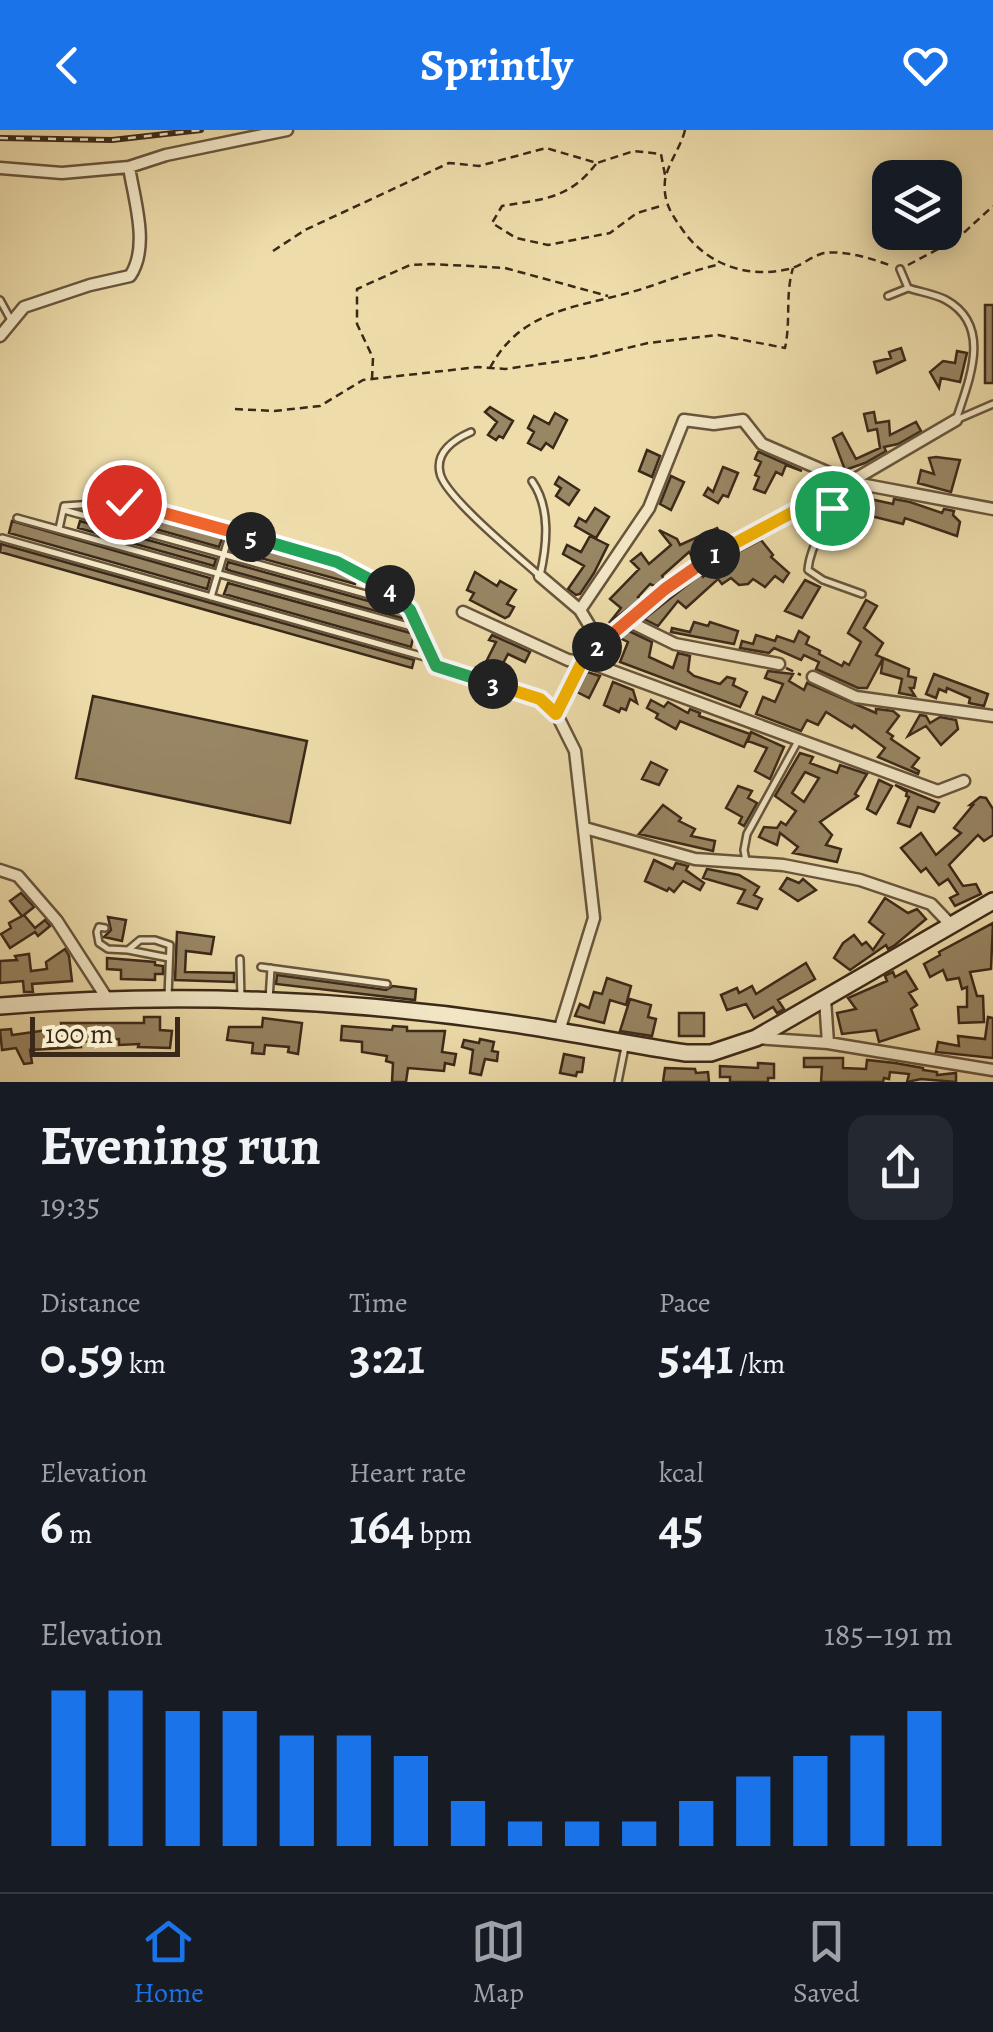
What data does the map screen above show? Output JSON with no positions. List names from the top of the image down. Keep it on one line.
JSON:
{"scale_bar":"100 m","page":{"header":"Sprintly","pins":["5","1","4","2","3"],"scale":"100 m","heading":["Evening run","19:35"],"stats":[["Distance","0.59 km"],["Time","3:21"],["Pace","5:41 /km"],["Elevation","6 m"],["Heart rate","164 bpm"],["kcal","45"]],"chart":["Elevation","185–191 m"],"tabs":["Home","Map","Saved"]}}
